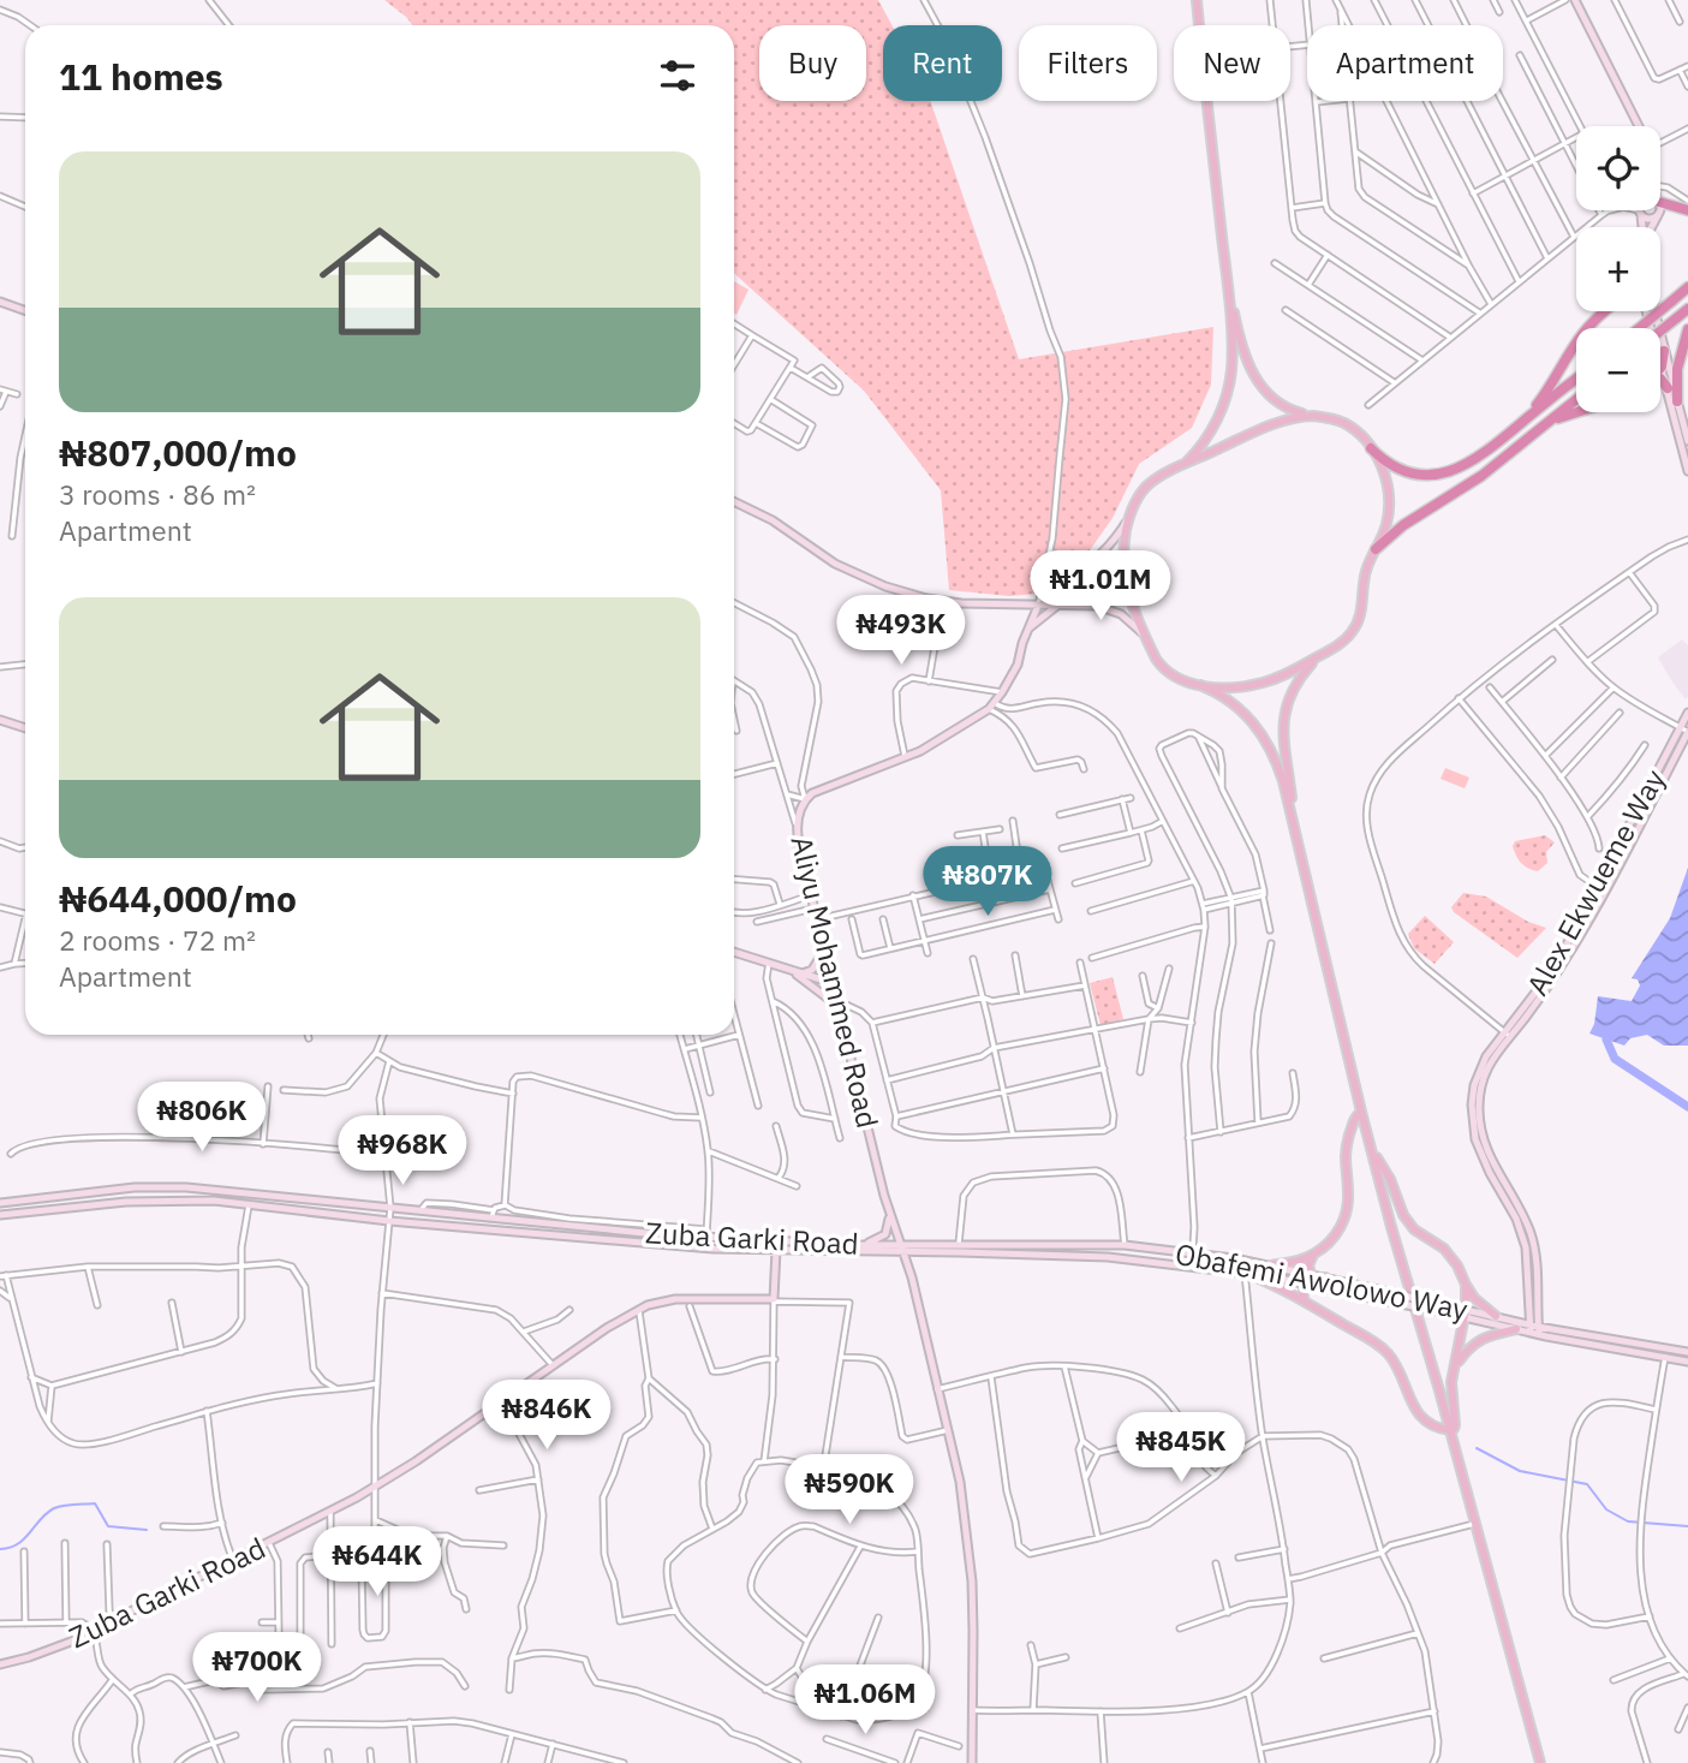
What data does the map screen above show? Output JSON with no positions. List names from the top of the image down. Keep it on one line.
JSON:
{"streets":{"main road":["Alex Ekwueme Way","Aliyu Mohammed Road","Zuba Garki Road","Obafemi Awolowo Way"]},"crossings":[["Alex Ekwueme Way","Obafemi Awolowo Way"],["Aliyu Mohammed Road","Zuba Garki Road"],["Aliyu Mohammed Road","Obafemi Awolowo Way"],["Zuba Garki Road","Obafemi Awolowo Way"]],"page":{"chip":["Buy","Rent","Filters","New","Apartment"],"heading":"11 homes","map_buttons":["+","−"],"list":[{"name":"₦807,000/mo","note":"3 rooms · 86 m² · Apartment"},{"name":"₦644,000/mo","note":"2 rooms · 72 m² · Apartment"}],"price":["₦1.01M","₦493K","₦807K","₦806K","₦968K","₦846K","₦845K","₦590K","₦644K","₦700K","₦1.06M"]}}
